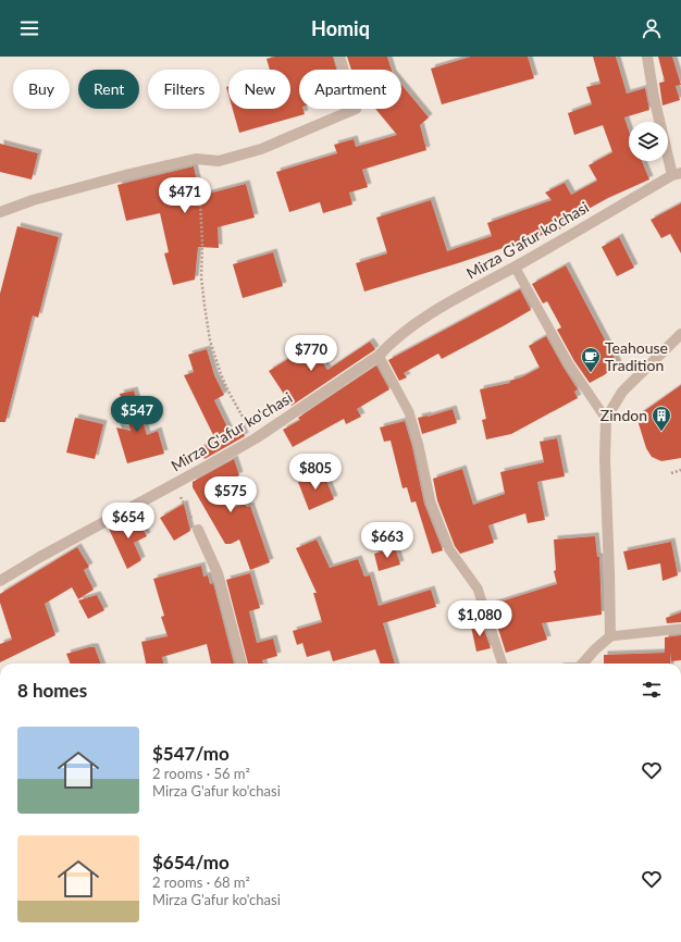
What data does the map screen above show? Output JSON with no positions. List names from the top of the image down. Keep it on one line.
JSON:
{"streets":{"street":["Mirza G'afur ko'chasi"]},"places":{"cafe":["Teahouse Tradition"],"building":["Zindon"]},"page":{"header":"Homiq","chip":["Buy","Rent","Filters","New","Apartment"],"price":["$471","$770","$547","$805","$575","$654","$663","$1,080"],"heading":"8 homes","list":[{"name":"$547/mo","note":"2 rooms · 56 m² · Mirza G'afur ko'chasi"},{"name":"$654/mo","note":"2 rooms · 68 m² · Mirza G'afur ko'chasi"}]}}
